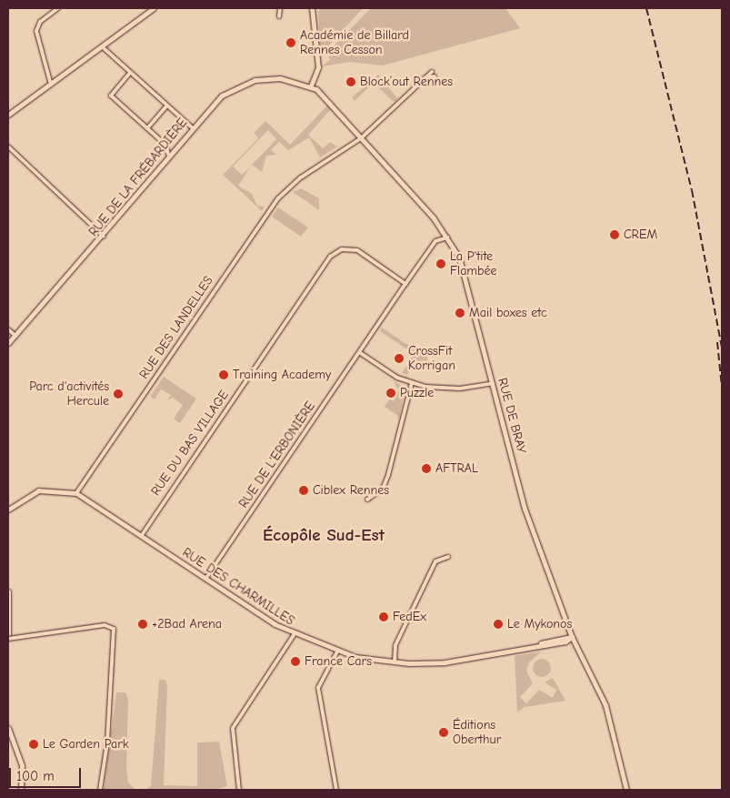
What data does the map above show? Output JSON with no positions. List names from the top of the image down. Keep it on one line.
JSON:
{"streets":{"street":["RUE DE LA FRÉBARDIÈRE","RUE DES LANDELLES","RUE DE BRAY","RUE DU BAS VILLAGE","RUE DE L'ERBONIÈRE","RUE DES CHARMILLES"]},"crossings":[["RUE DE LA FRÉBARDIÈRE","RUE DE BRAY"],["RUE DES LANDELLES","RUE DE BRAY"],["RUE DES LANDELLES","RUE DES CHARMILLES"],["RUE DE BRAY","RUE DE L'ERBONIÈRE"],["RUE DE BRAY","RUE DES CHARMILLES"],["RUE DU BAS VILLAGE","RUE DE L'ERBONIÈRE"],["RUE DU BAS VILLAGE","RUE DES CHARMILLES"],["RUE DE L'ERBONIÈRE","RUE DES CHARMILLES"]],"districts":["Écopôle Sud-Est"],"places":["Académie de Billard Rennes Cesson","Block’out Rennes","CREM","La P'tite Flambée","Mail boxes etc","CrossFit Korrigan","Training Academy","Puzzle","Parc d'activités Hercule","AFTRAL","Ciblex Rennes","FedEx","+2Bad Arena","Le Mykonos","France Cars","Éditions Oberthur","Le Garden Park"],"scale_bar":"100 m"}
